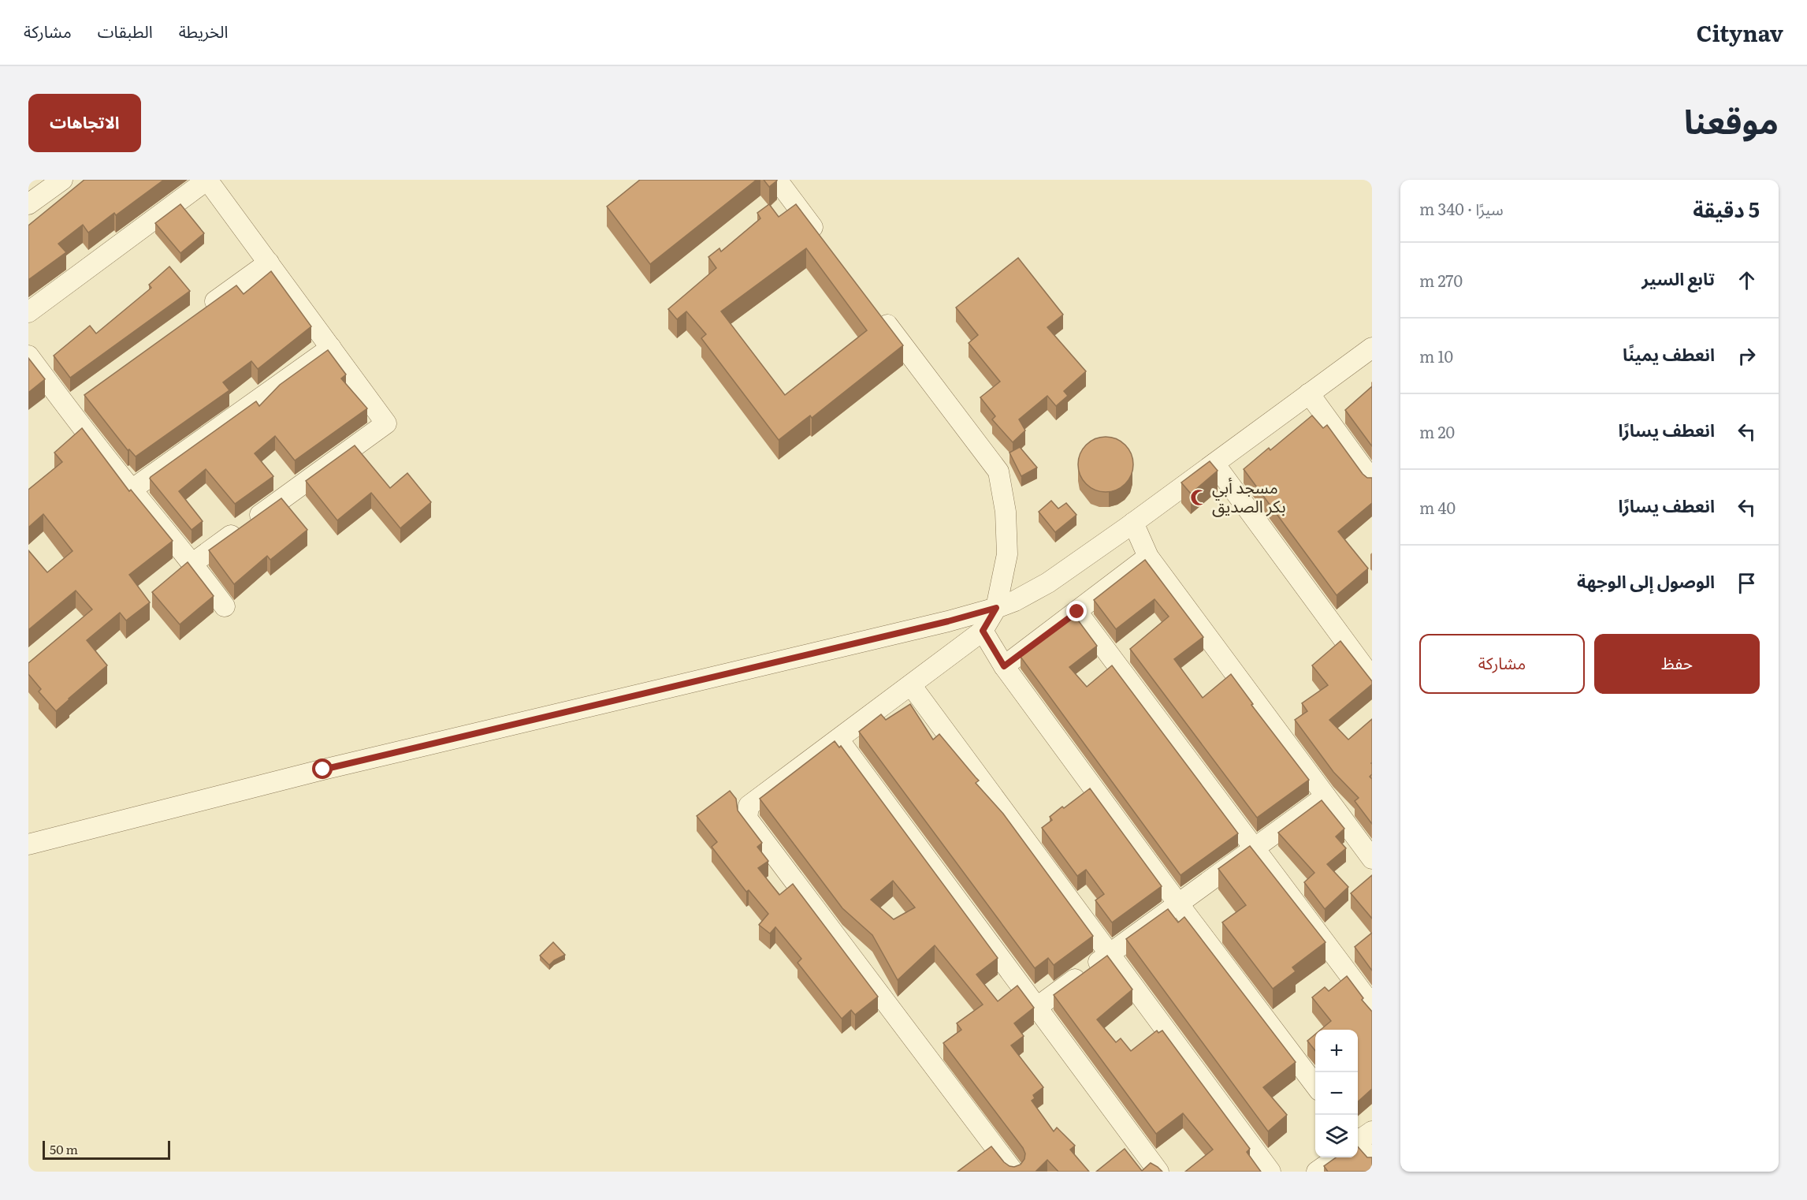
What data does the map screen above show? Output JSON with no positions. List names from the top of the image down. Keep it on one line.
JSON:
{"places":{"mosque":["مسجد أبي بكر الصديق"]},"scale_bar":"50 m","page":{"header":"Citynav","nav":["الخريطة","الطبقات","مشاركة"],"title":"موقعنا","buttons":["الاتجاهات",["حفظ","مشاركة"]],"heading":["5 دقيقة","سيرًا · 340 m"],"list":[["تابع السير","270 m"],["انعطف يمينًا","10 m"],["انعطف يسارًا","20 m"],["انعطف يسارًا","40 m"],"الوصول إلى الوجهة"],"map_buttons":["+","−"],"scale":"50 m"}}
